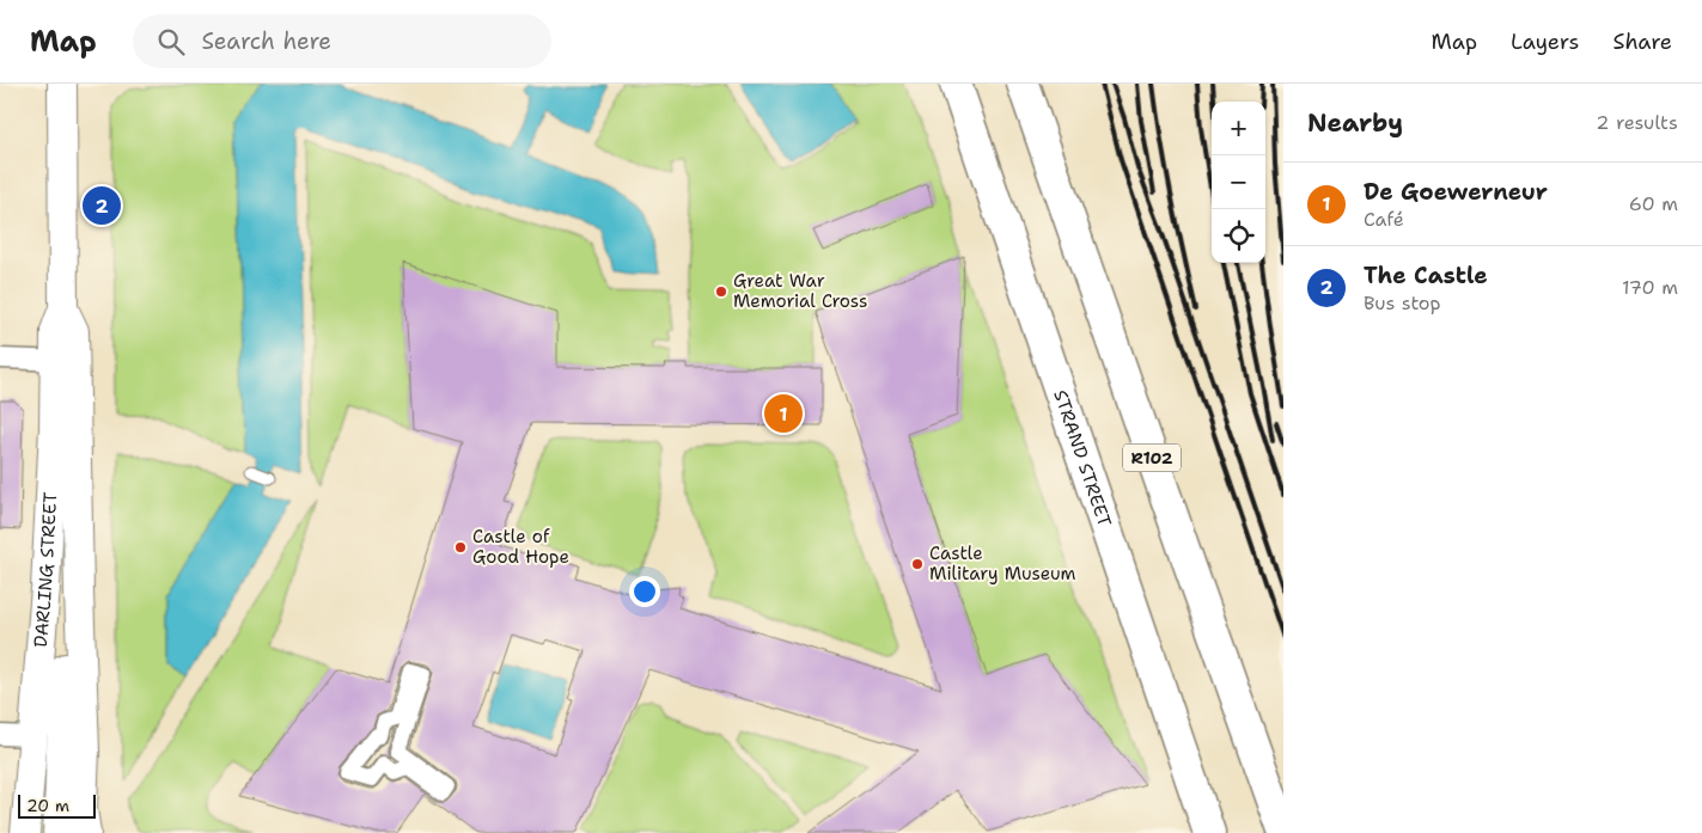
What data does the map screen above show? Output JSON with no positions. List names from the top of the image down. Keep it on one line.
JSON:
{"streets":{"main road":["STRAND STREET","R102","DARLING STREET"]},"places":["Great War Memorial Cross","Castle of Good Hope","Castle Military Museum"],"scale_bar":"20 m","page":{"header":"Map","search":"Search here","nav":["Map","Layers","Share"],"heading":["Nearby","2 results"],"map_buttons":["+","−"],"list":[{"mark":"1","name":"De Goewerneur","note":"Café","value":"60 m"},{"mark":"2","name":"The Castle","note":"Bus stop","value":"170 m"}],"pins":["2","1"],"scale":"20 m"}}
